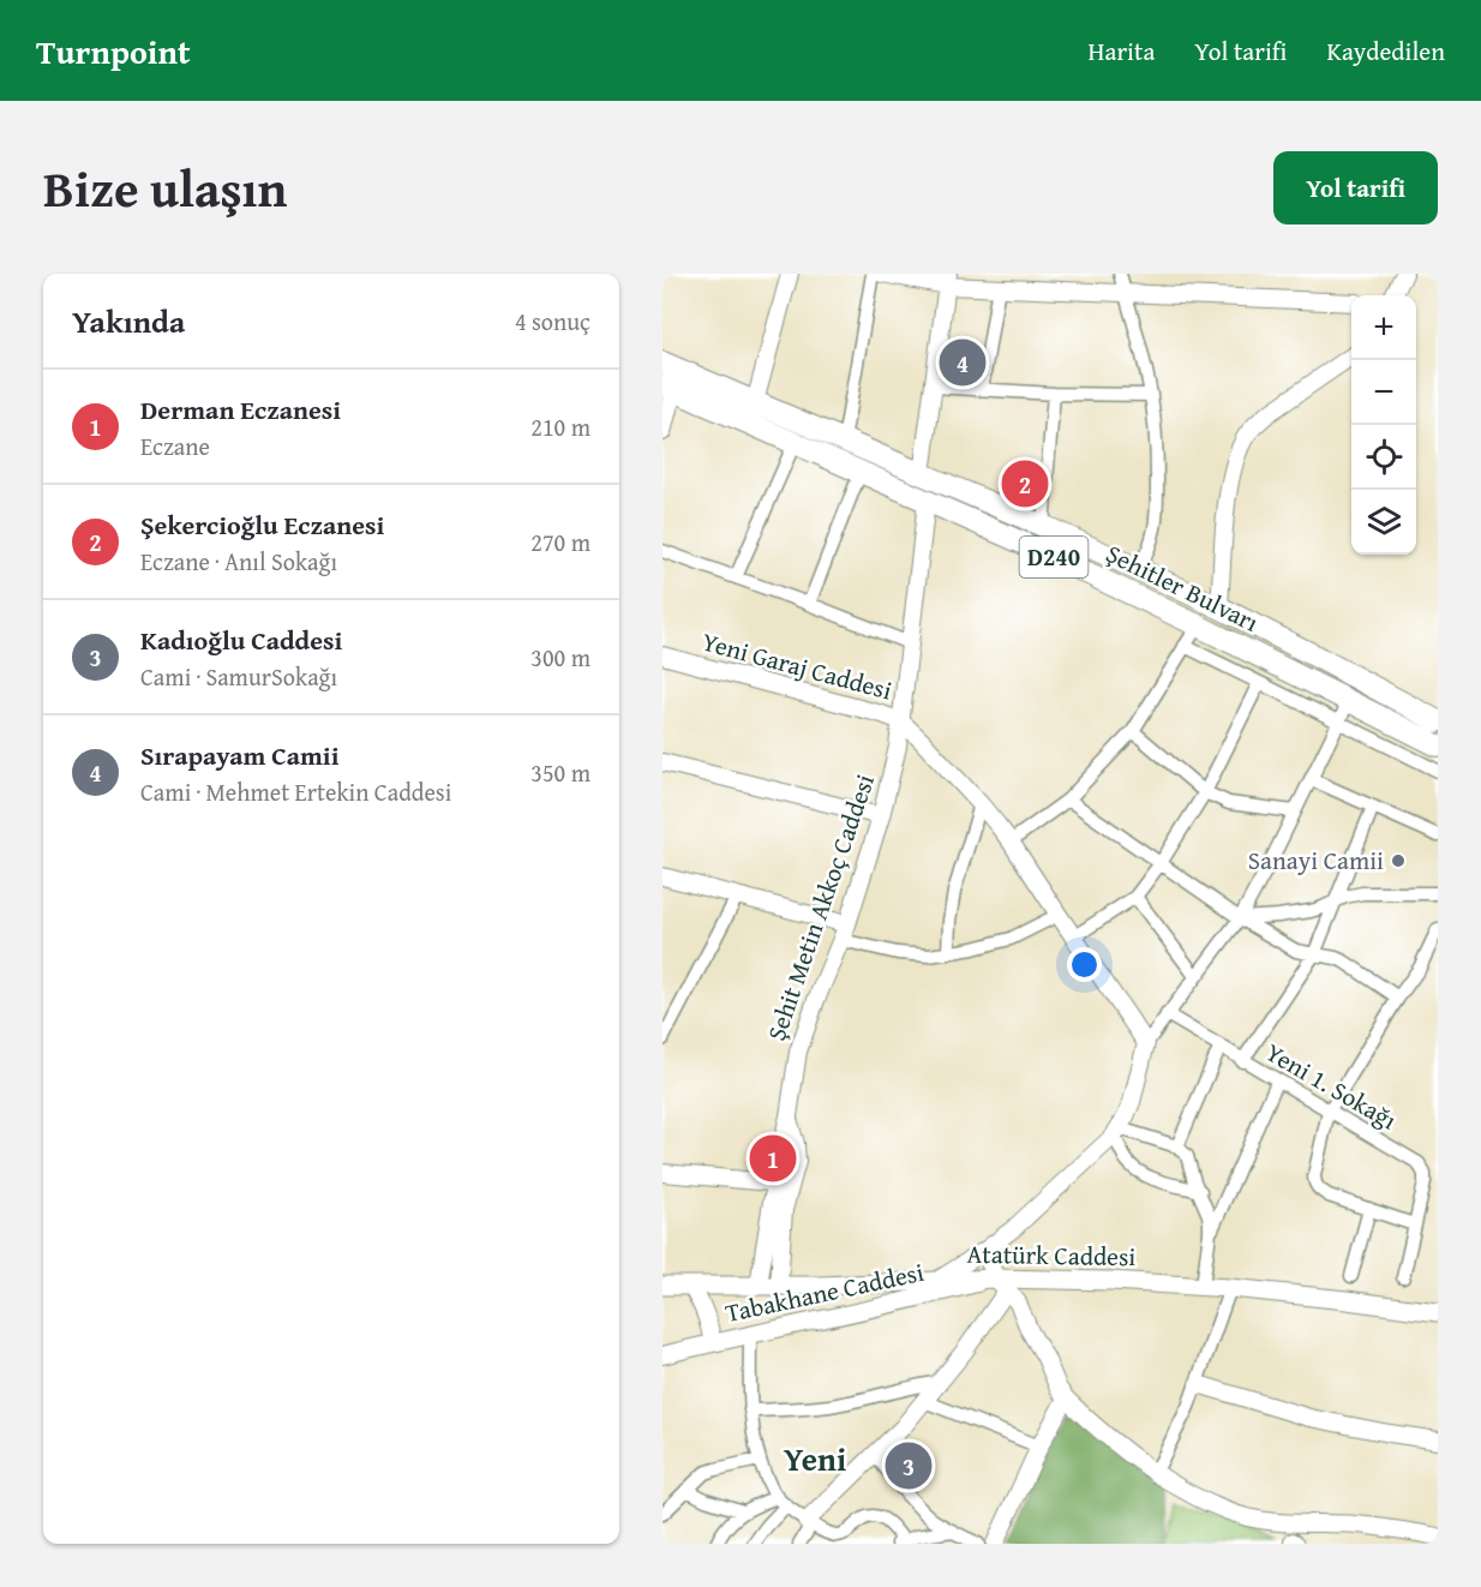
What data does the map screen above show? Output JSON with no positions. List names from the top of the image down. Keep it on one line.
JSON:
{"streets":{"main road":["D240","Şehitler Bulvarı","Atatürk Caddesi"],"street":["Yeni Garaj Caddesi","Şehit Metin Akkoç Caddesi","Yeni 1. Sokağı","Tabakhane Caddesi"]},"crossings":[["Şehitler Bulvarı","Şehit Metin Akkoç Caddesi"],["Yeni Garaj Caddesi","Şehit Metin Akkoç Caddesi"],["Şehit Metin Akkoç Caddesi","Atatürk Caddesi"],["Atatürk Caddesi","Tabakhane Caddesi"]],"districts":["Yeni"],"places":["Sanayi Camii"],"page":{"header":"Turnpoint","nav":["Harita","Yol tarifi","Kaydedilen"],"title":"Bize ulaşın","buttons":"Yol tarifi","heading":["Yakında","4 sonuç"],"map_buttons":["+","−"],"pins":["4","2","1","3"],"list":[{"mark":"1","name":"Derman Eczanesi","note":"Eczane","value":"210 m"},{"mark":"2","name":"Şekercioğlu Eczanesi","note":"Eczane · Anıl Sokağı","value":"270 m"},{"mark":"3","name":"Kadıoğlu Caddesi","note":"Cami · SamurSokağı","value":"300 m"},{"mark":"4","name":"Sırapayam Camii","note":"Cami · Mehmet Ertekin Caddesi","value":"350 m"}]}}
